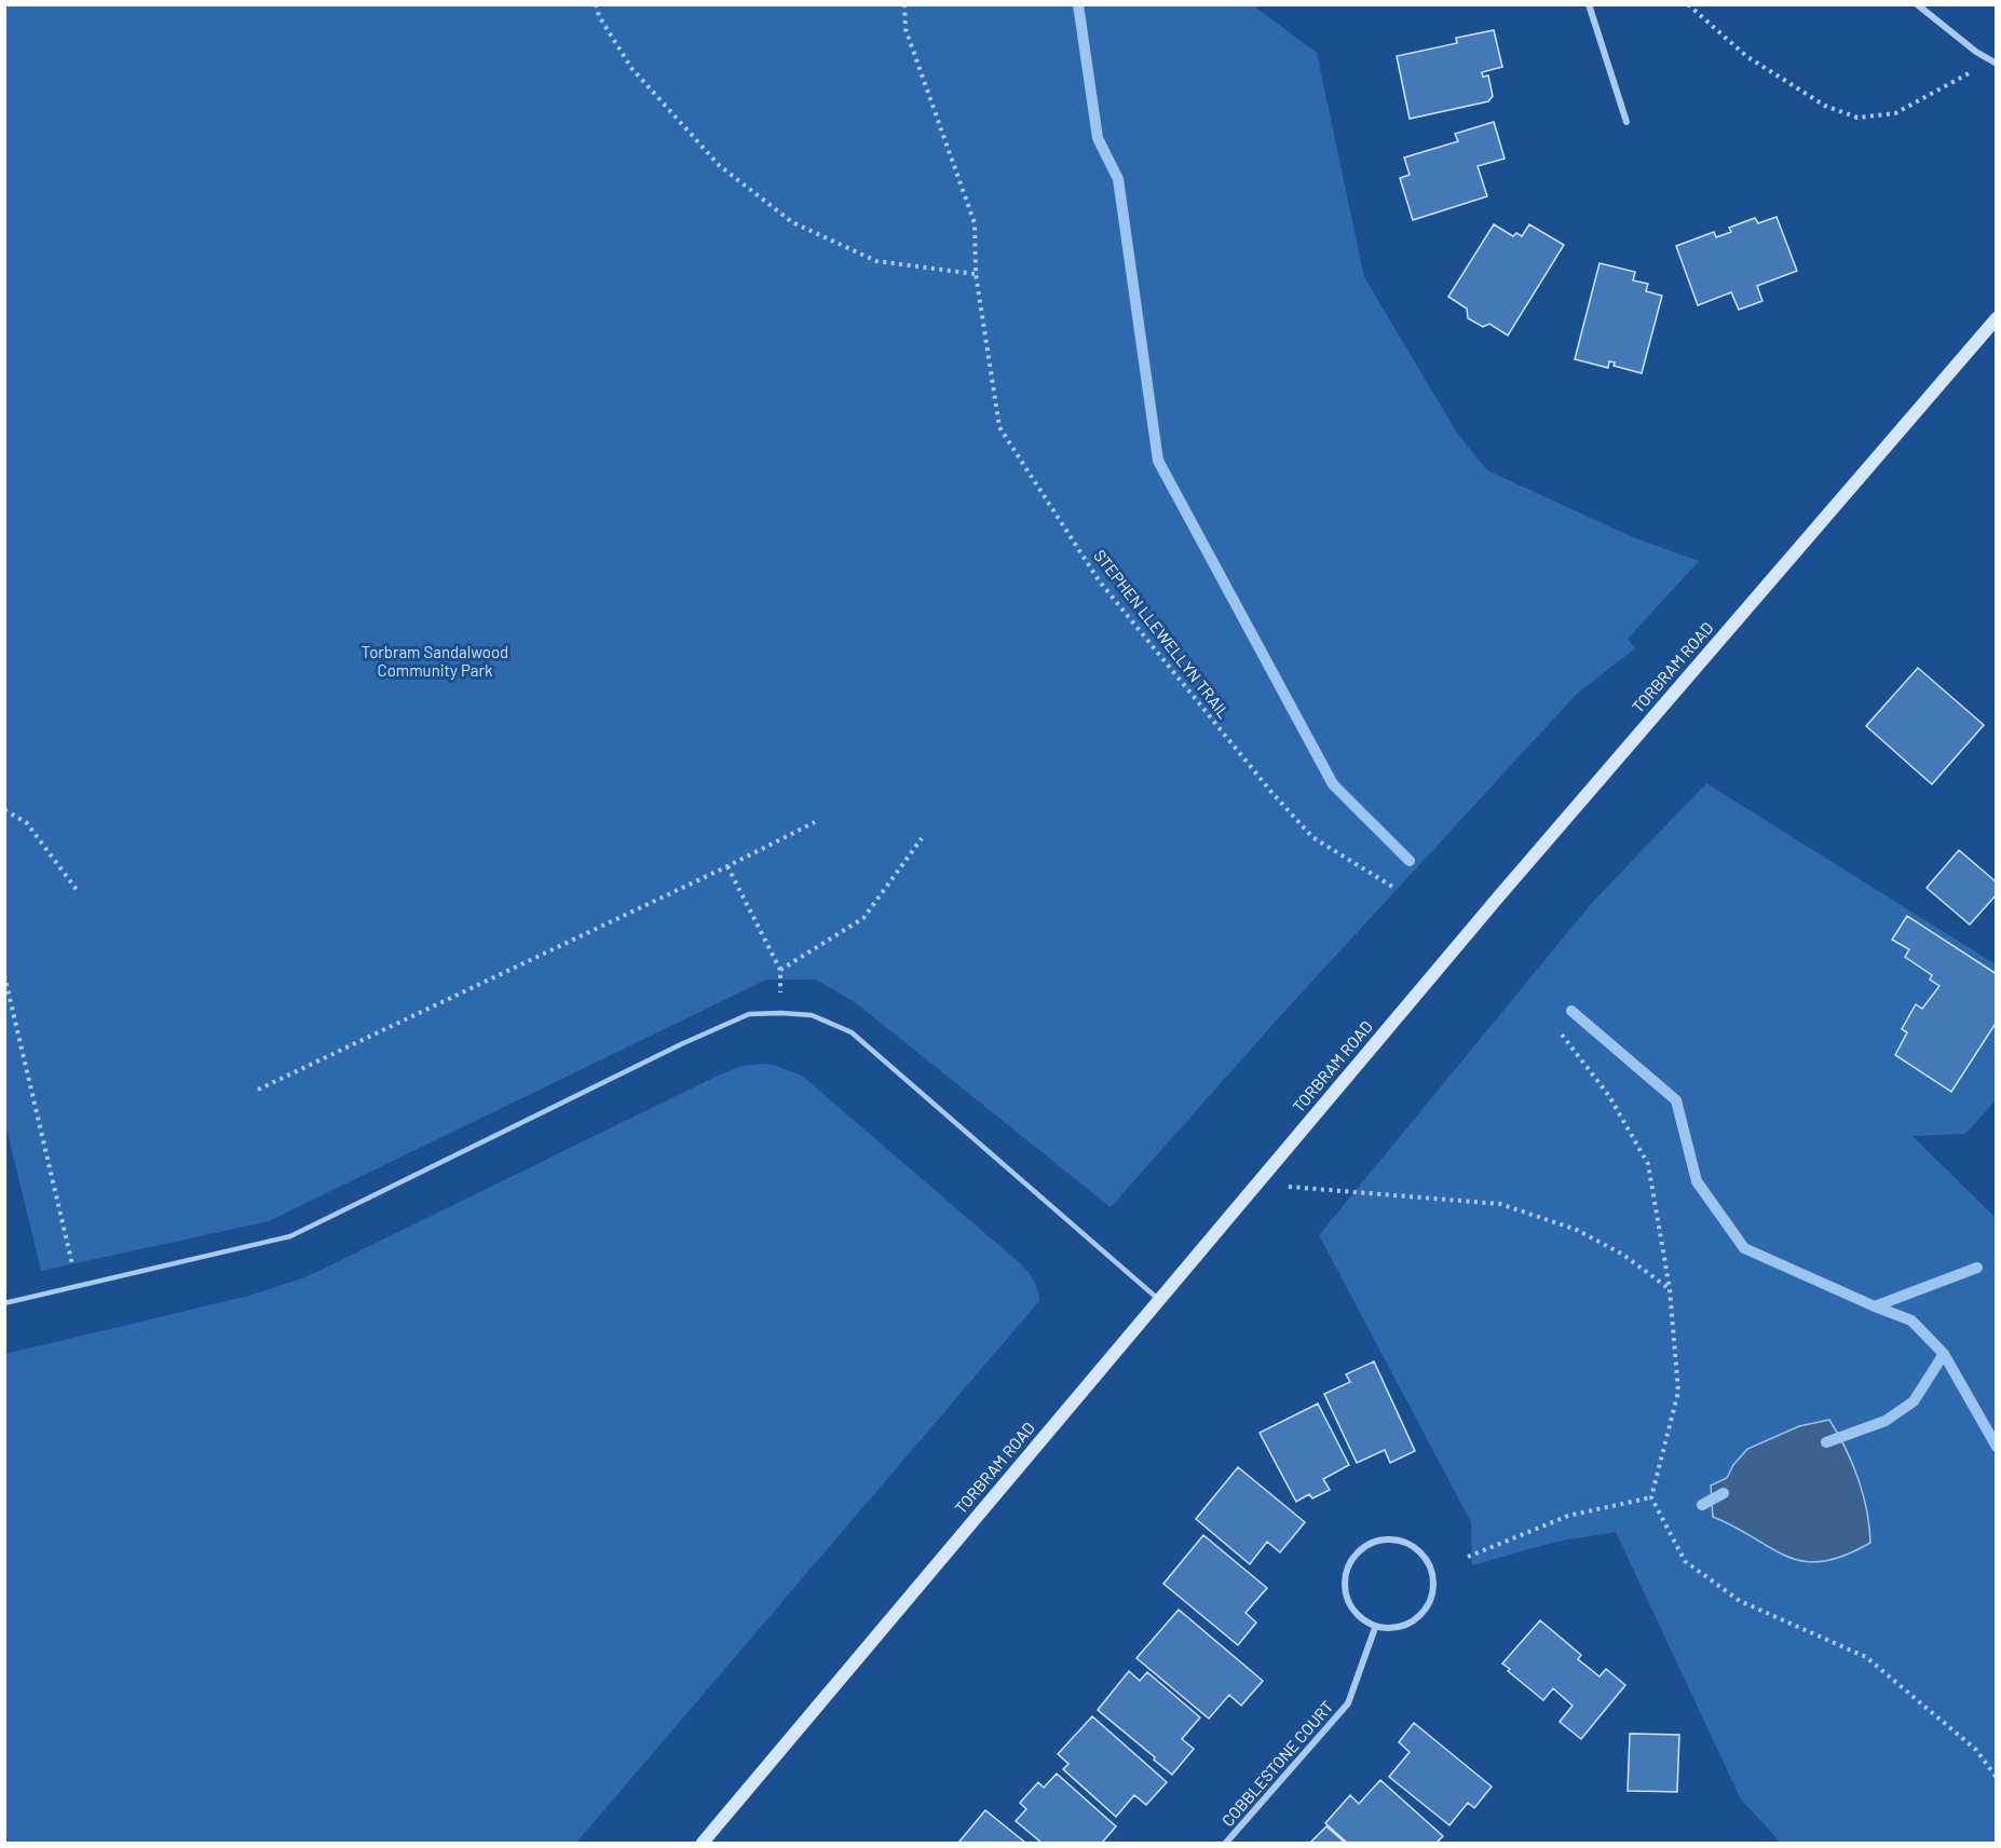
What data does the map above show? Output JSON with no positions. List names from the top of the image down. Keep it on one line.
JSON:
{"streets":{"main road":["TORBRAM ROAD"],"street":["COBBLESTONE COURT"],"path":["STEPHEN LLEWELLYN TRAIL"]},"parks":["Torbram Sandalwood Community Park"]}
